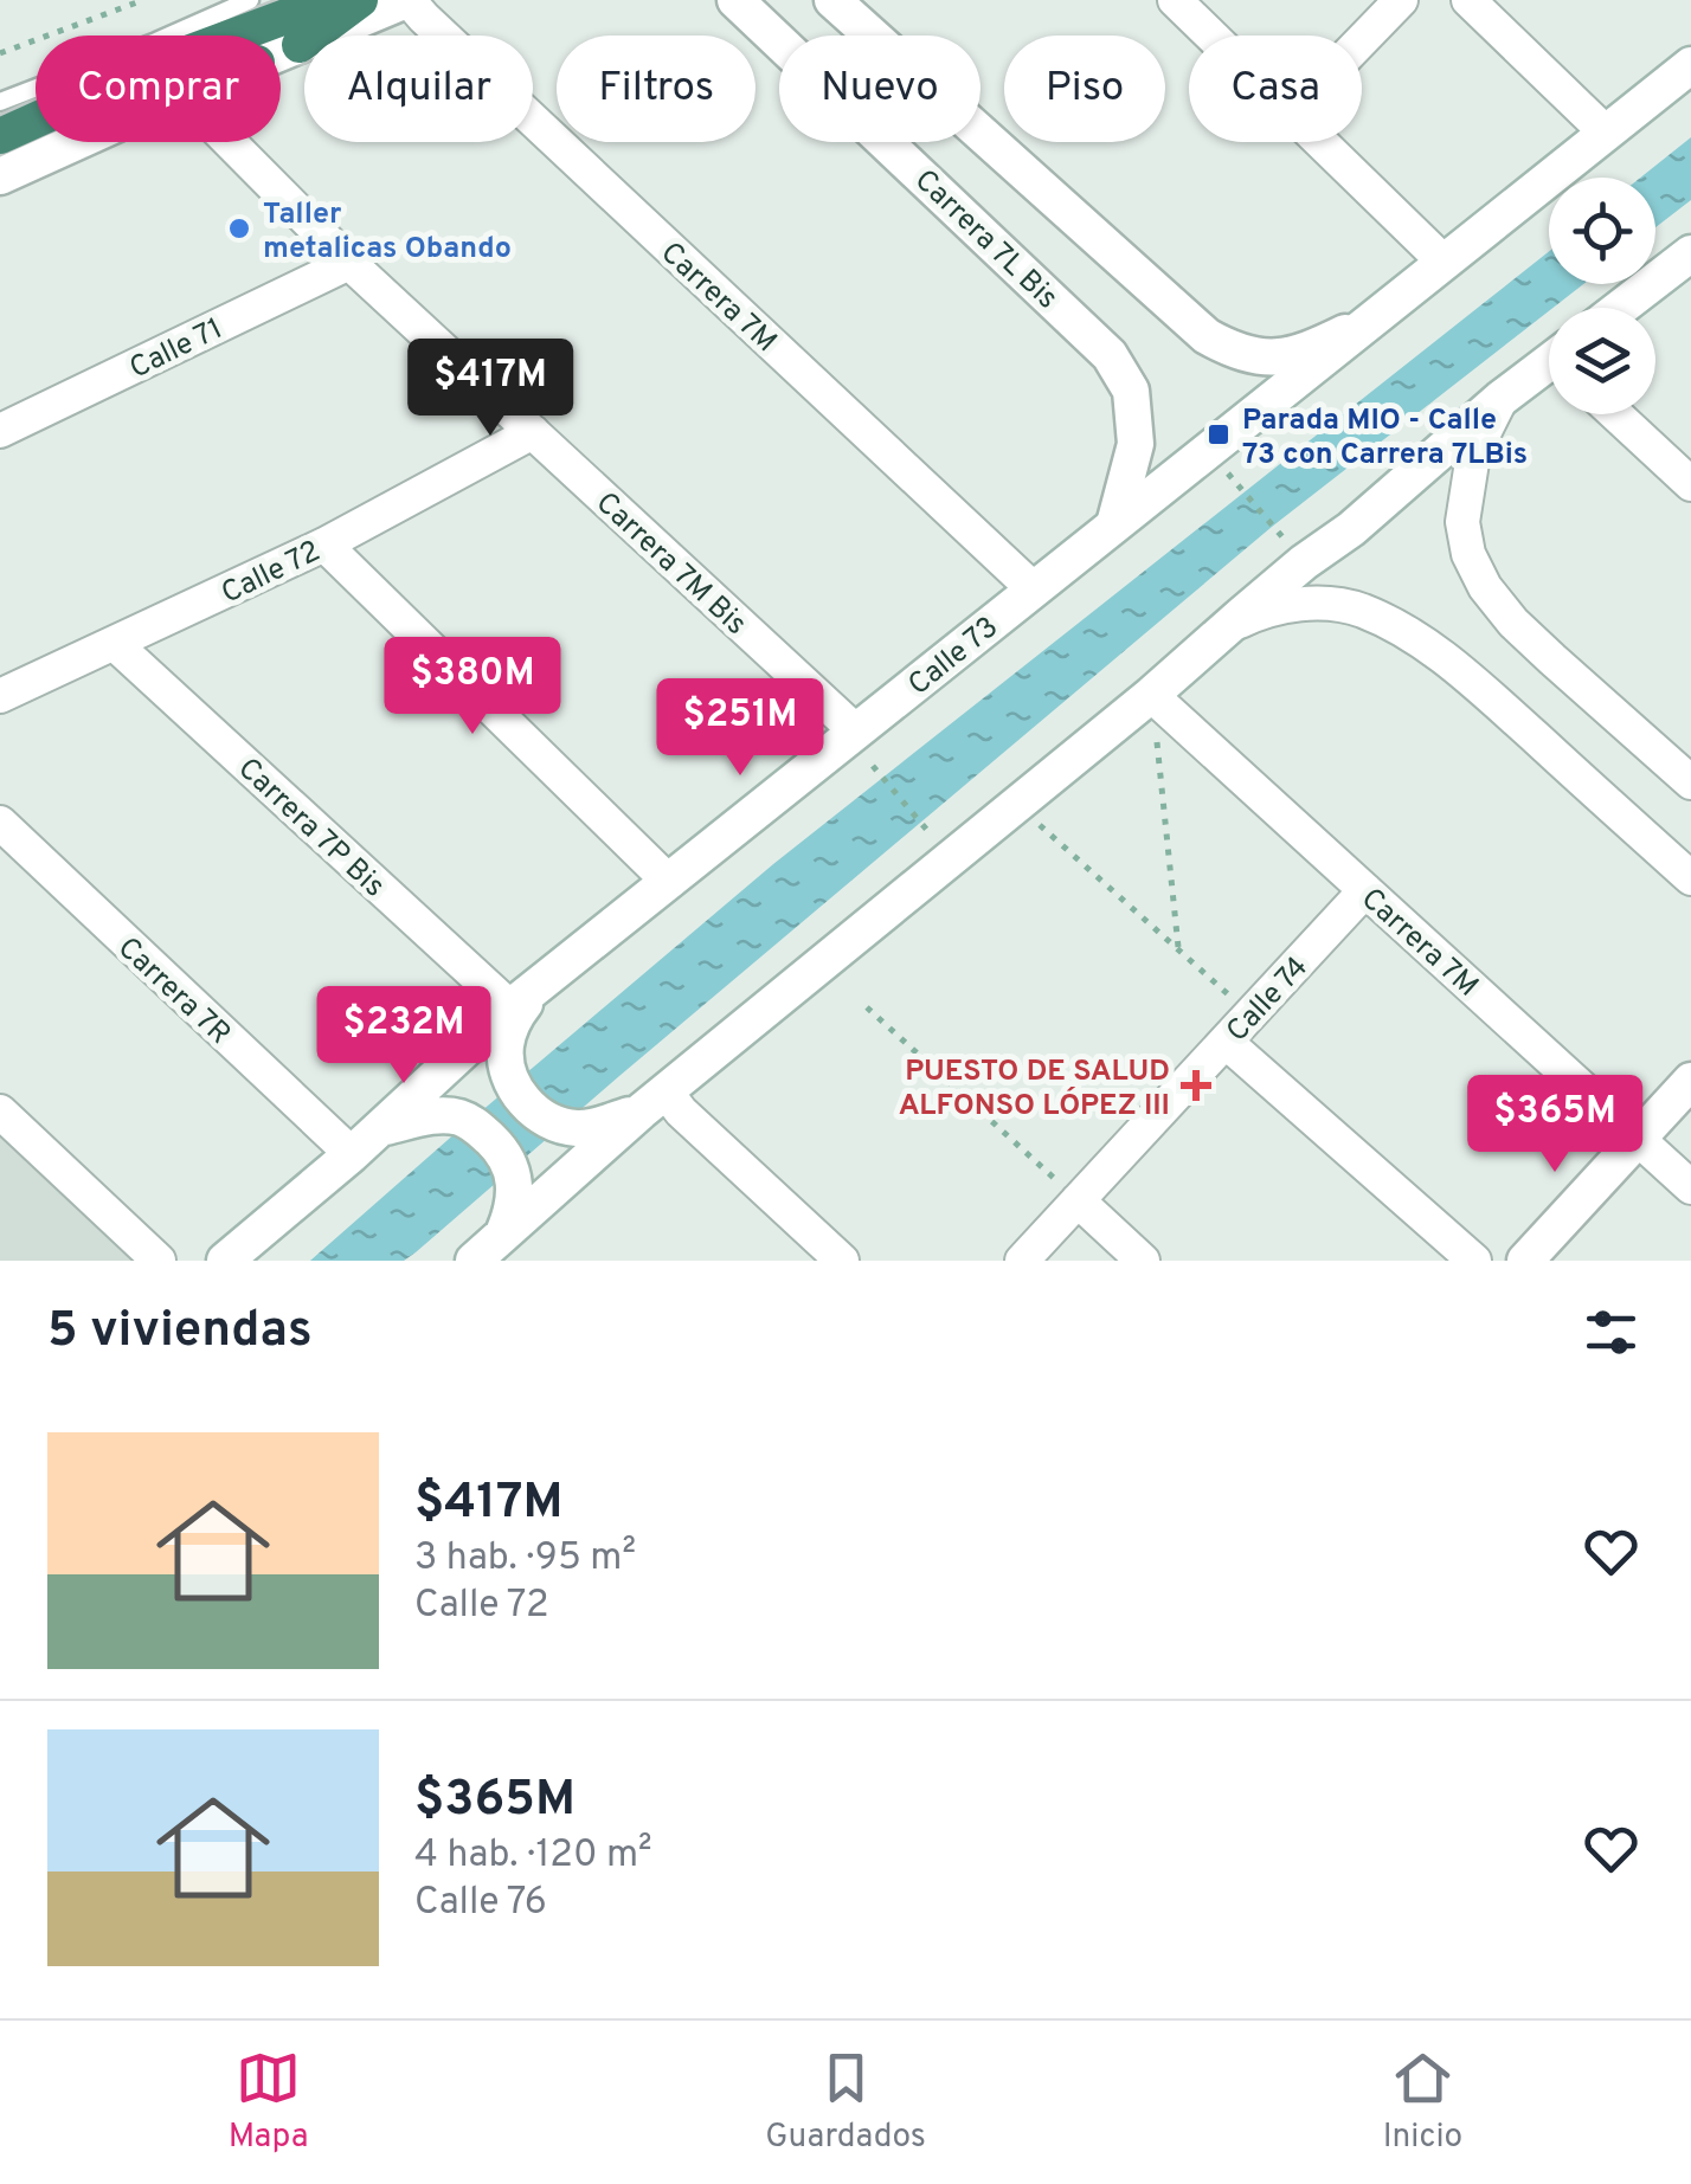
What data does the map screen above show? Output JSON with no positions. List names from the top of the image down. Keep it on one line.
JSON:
{"streets":{"main road":["Carrera 7L Bis","Calle 73"],"street":["Carrera 7M","Calle 71","Carrera 7M Bis","Calle 72","Carrera 7P Bis","Carrera 7R","Calle 74"]},"crossings":[["Carrera 7L Bis","Calle 73"],["Carrera 7M","Calle 73"],["Carrera 7M","Calle 74"],["Calle 71","Carrera 7M Bis"],["Carrera 7M Bis","Calle 72"],["Carrera 7M Bis","Calle 73"],["Calle 72","Carrera 7P Bis"],["Calle 73","Carrera 7P Bis"],["Calle 73","Carrera 7R"]],"places":{"other":["Taller metalicas Obando"],"transit":["Parada MIO - Calle 73 con Carrera 7LBis"],"health":["PUESTO DE SALUD ALFONSO LÓPEZ III"]},"page":{"chip":["Comprar","Alquilar","Filtros","Nuevo","Piso","Casa"],"price":["$417M","$380M","$251M","$232M","$365M"],"heading":"5 viviendas","list":[{"name":"$417M","note":"3 hab. · 95 m² · Calle 72"},{"name":"$365M","note":"4 hab. · 120 m² · Calle 76"}],"tabs":["Mapa","Guardados","Inicio"]}}
